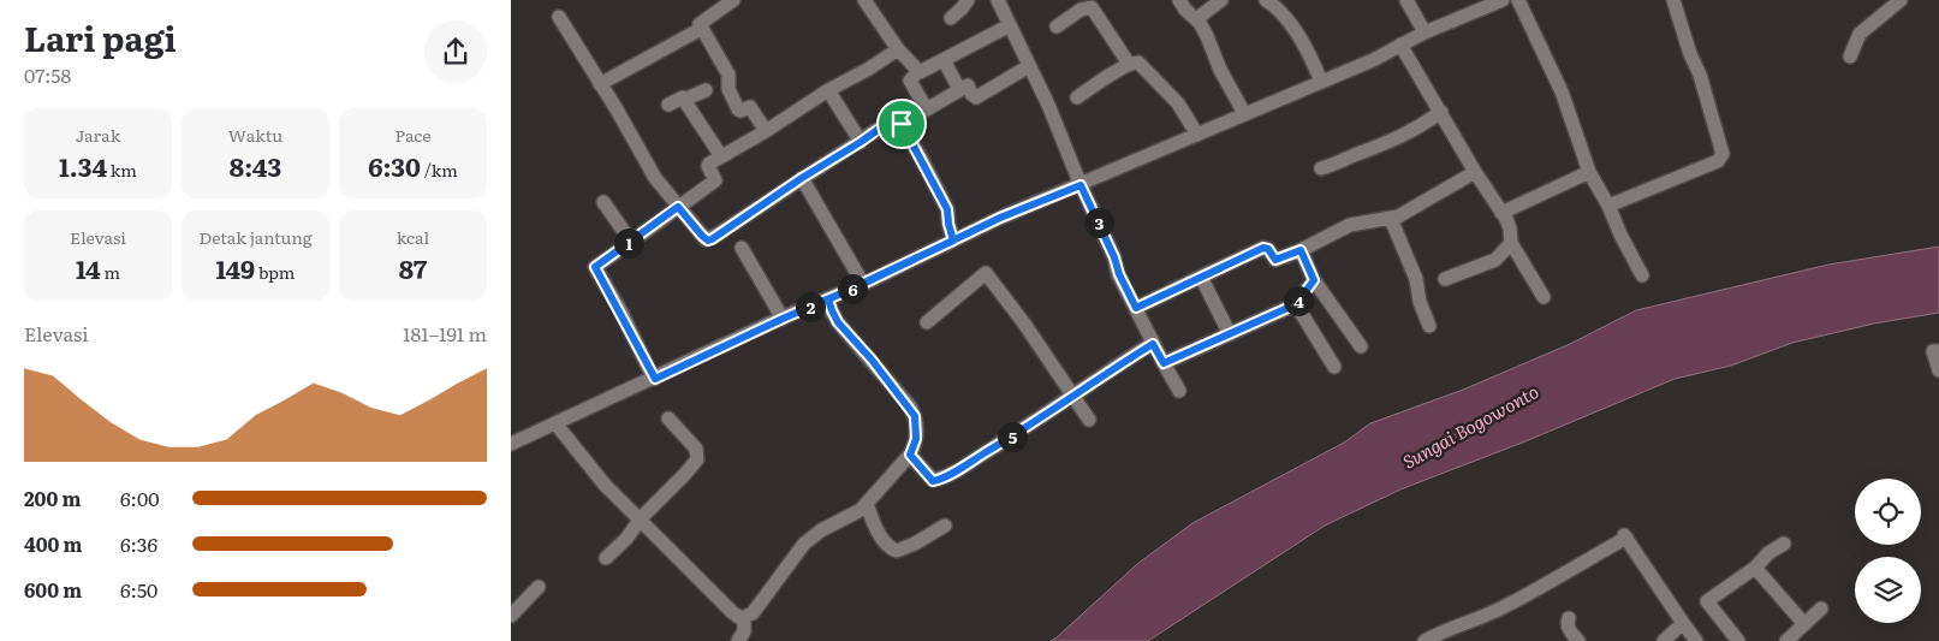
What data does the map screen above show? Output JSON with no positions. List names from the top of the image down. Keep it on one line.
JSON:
{"water":["Sungai Bogowonto"],"page":{"heading":["Lari pagi","07:58"],"stats":[["Jarak","1.34 km"],["Waktu","8:43"],["Pace","6:30 /km"],["Elevasi","14 m"],["Detak jantung","149 bpm"],["kcal","87"]],"pins":["3","1","6","4","2","5"],"chart":["Elevasi","181–191 m"],"list":[{"name":"200 m","note":"6:00"},{"name":"400 m","note":"6:36"},{"name":"600 m","note":"6:50"}]}}
